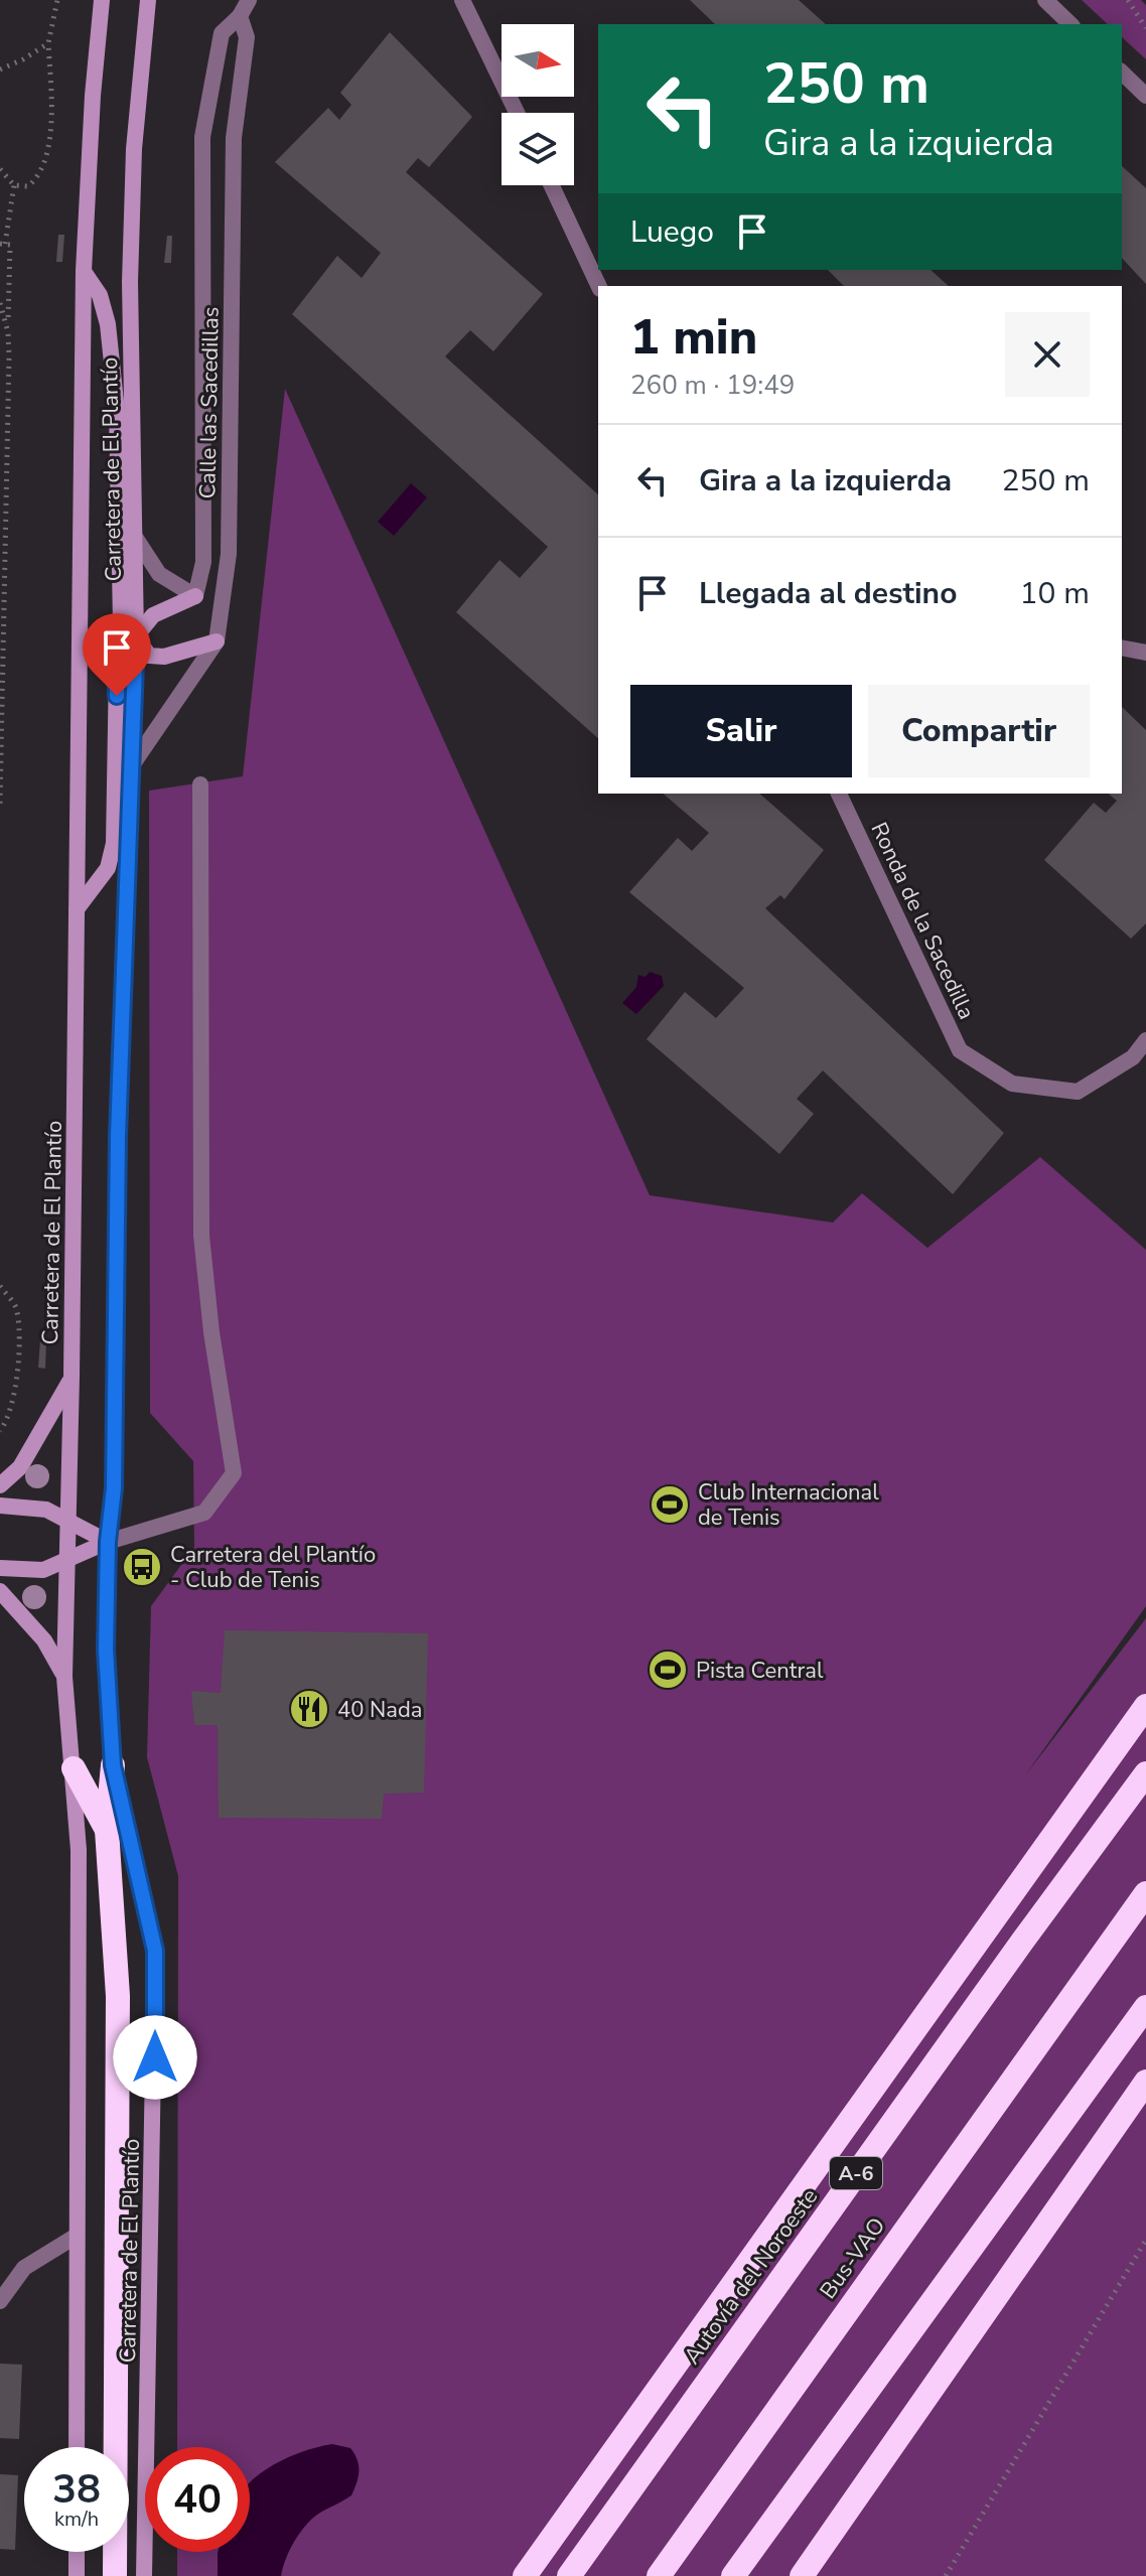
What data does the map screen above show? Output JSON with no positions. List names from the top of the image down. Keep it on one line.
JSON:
{"streets":{"highway":["A-6","Bus-VAO","Autovía del Noroeste"],"street":["Calle las Sacedillas","Carretera de El Plantío","Ronda de la Sacedilla"]},"crossings":[["Calle las Sacedillas","Carretera de El Plantío"]],"places":{"sports":["Club Internacional de Tenis","Pista Central"],"bus stop":["Carretera del Plantío - Club de Tenis"],"restaurant":["40 Nada"]},"north":"right","page":{"turn":["250 m","Gira a la izquierda"],"then":"Luego","heading":["1 min","260 m · 19:49"],"list":[{"name":"Gira a la izquierda","value":"250 m"},{"name":"Llegada al destino","value":"10 m"}],"buttons":["Salir","Compartir"],"speed":"38 km/h","limit":"40"}}
